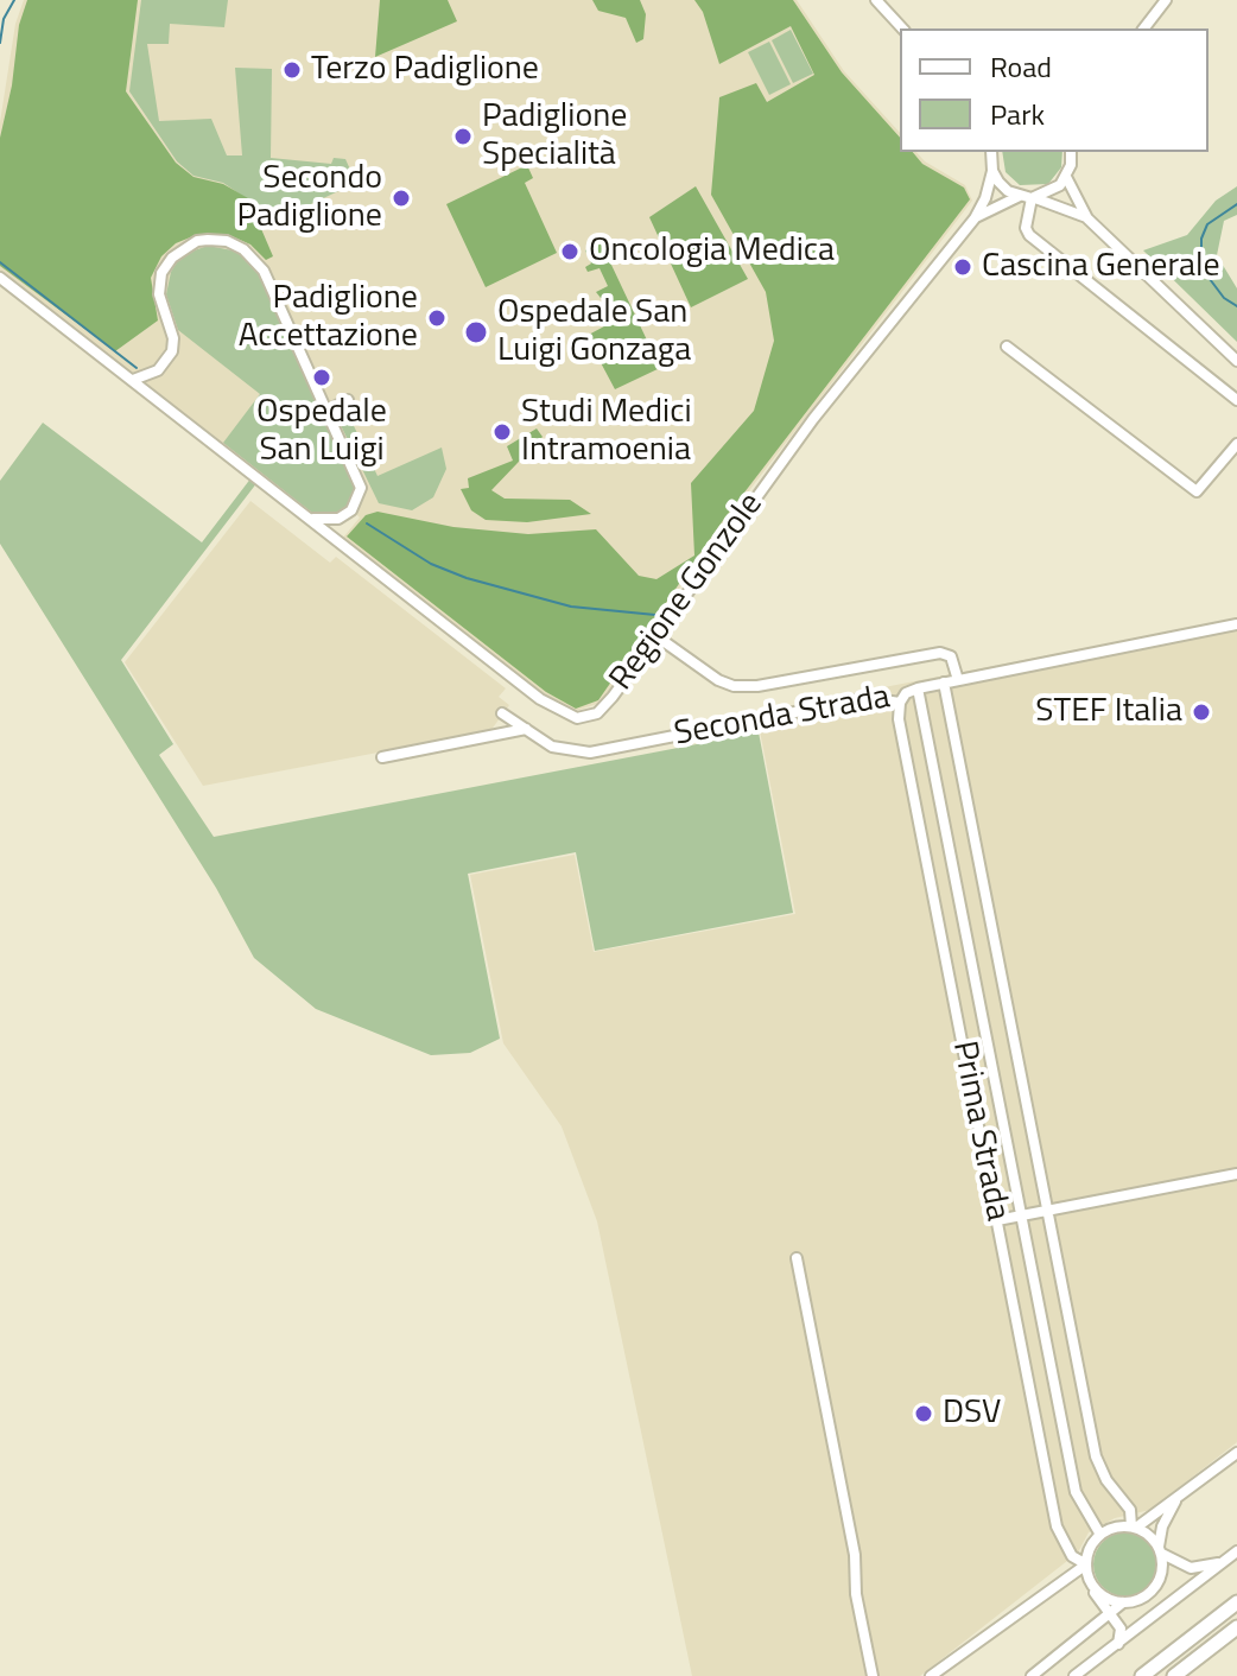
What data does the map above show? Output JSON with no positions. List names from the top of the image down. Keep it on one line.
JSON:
{"streets":{"street":["Regione Gonzole","Seconda Strada","Prima Strada"]},"crossings":[["Seconda Strada","Prima Strada"]],"places":["Terzo Padiglione","Padiglione Specialità","Secondo Padiglione","Oncologia Medica","Cascina Generale","Padiglione Accettazione","Ospedale San Luigi Gonzaga","Ospedale San Luigi","Studi Medici Intramoenia","STEF Italia","DSV"],"legend":["Road","Park"]}
